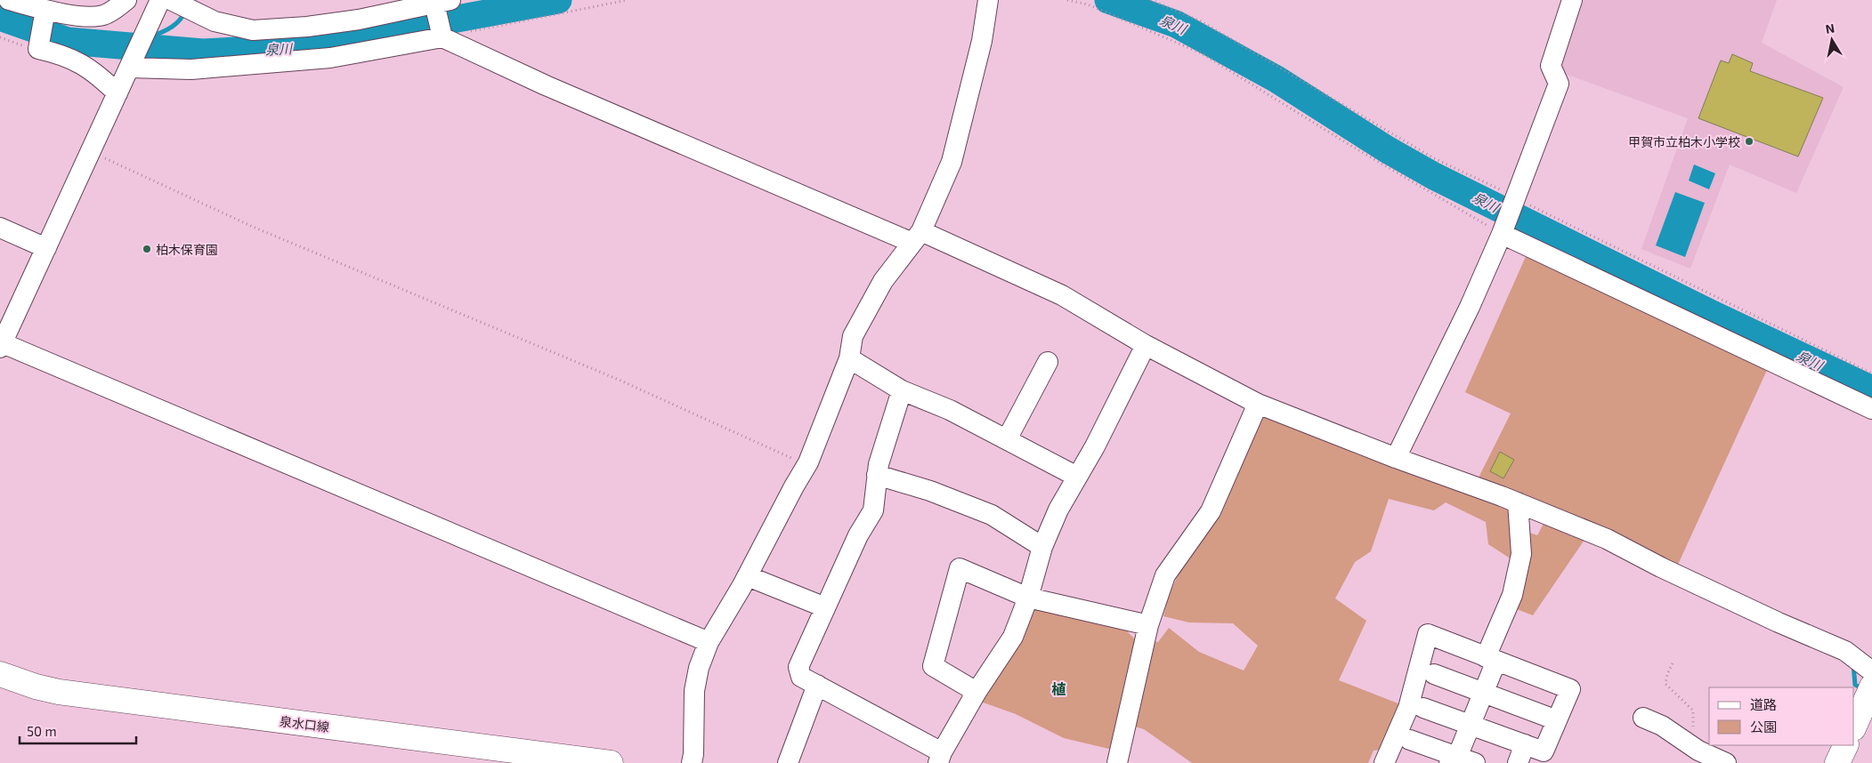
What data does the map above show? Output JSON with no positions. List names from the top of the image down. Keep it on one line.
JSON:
{"streets":{"main road":["泉水口線"]},"districts":["植"],"water":["泉川"],"places":["甲賀市立柏木小学校","柏木保育園"],"legend":["道路","公園"],"scale_bar":"50 m","north":"top"}
